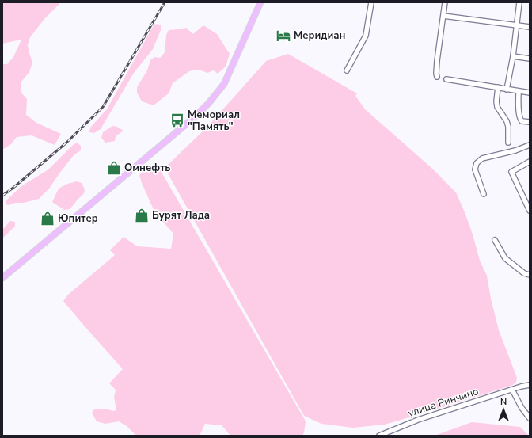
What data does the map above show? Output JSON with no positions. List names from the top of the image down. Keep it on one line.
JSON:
{"streets":{"street":["улица Ринчино"]},"places":{"hotel":["Меридиан"],"bus stop":["Мемориал \"Память\""],"shop":["Омнефть","Бурят Лада","Юпитер"]},"north":"top"}
